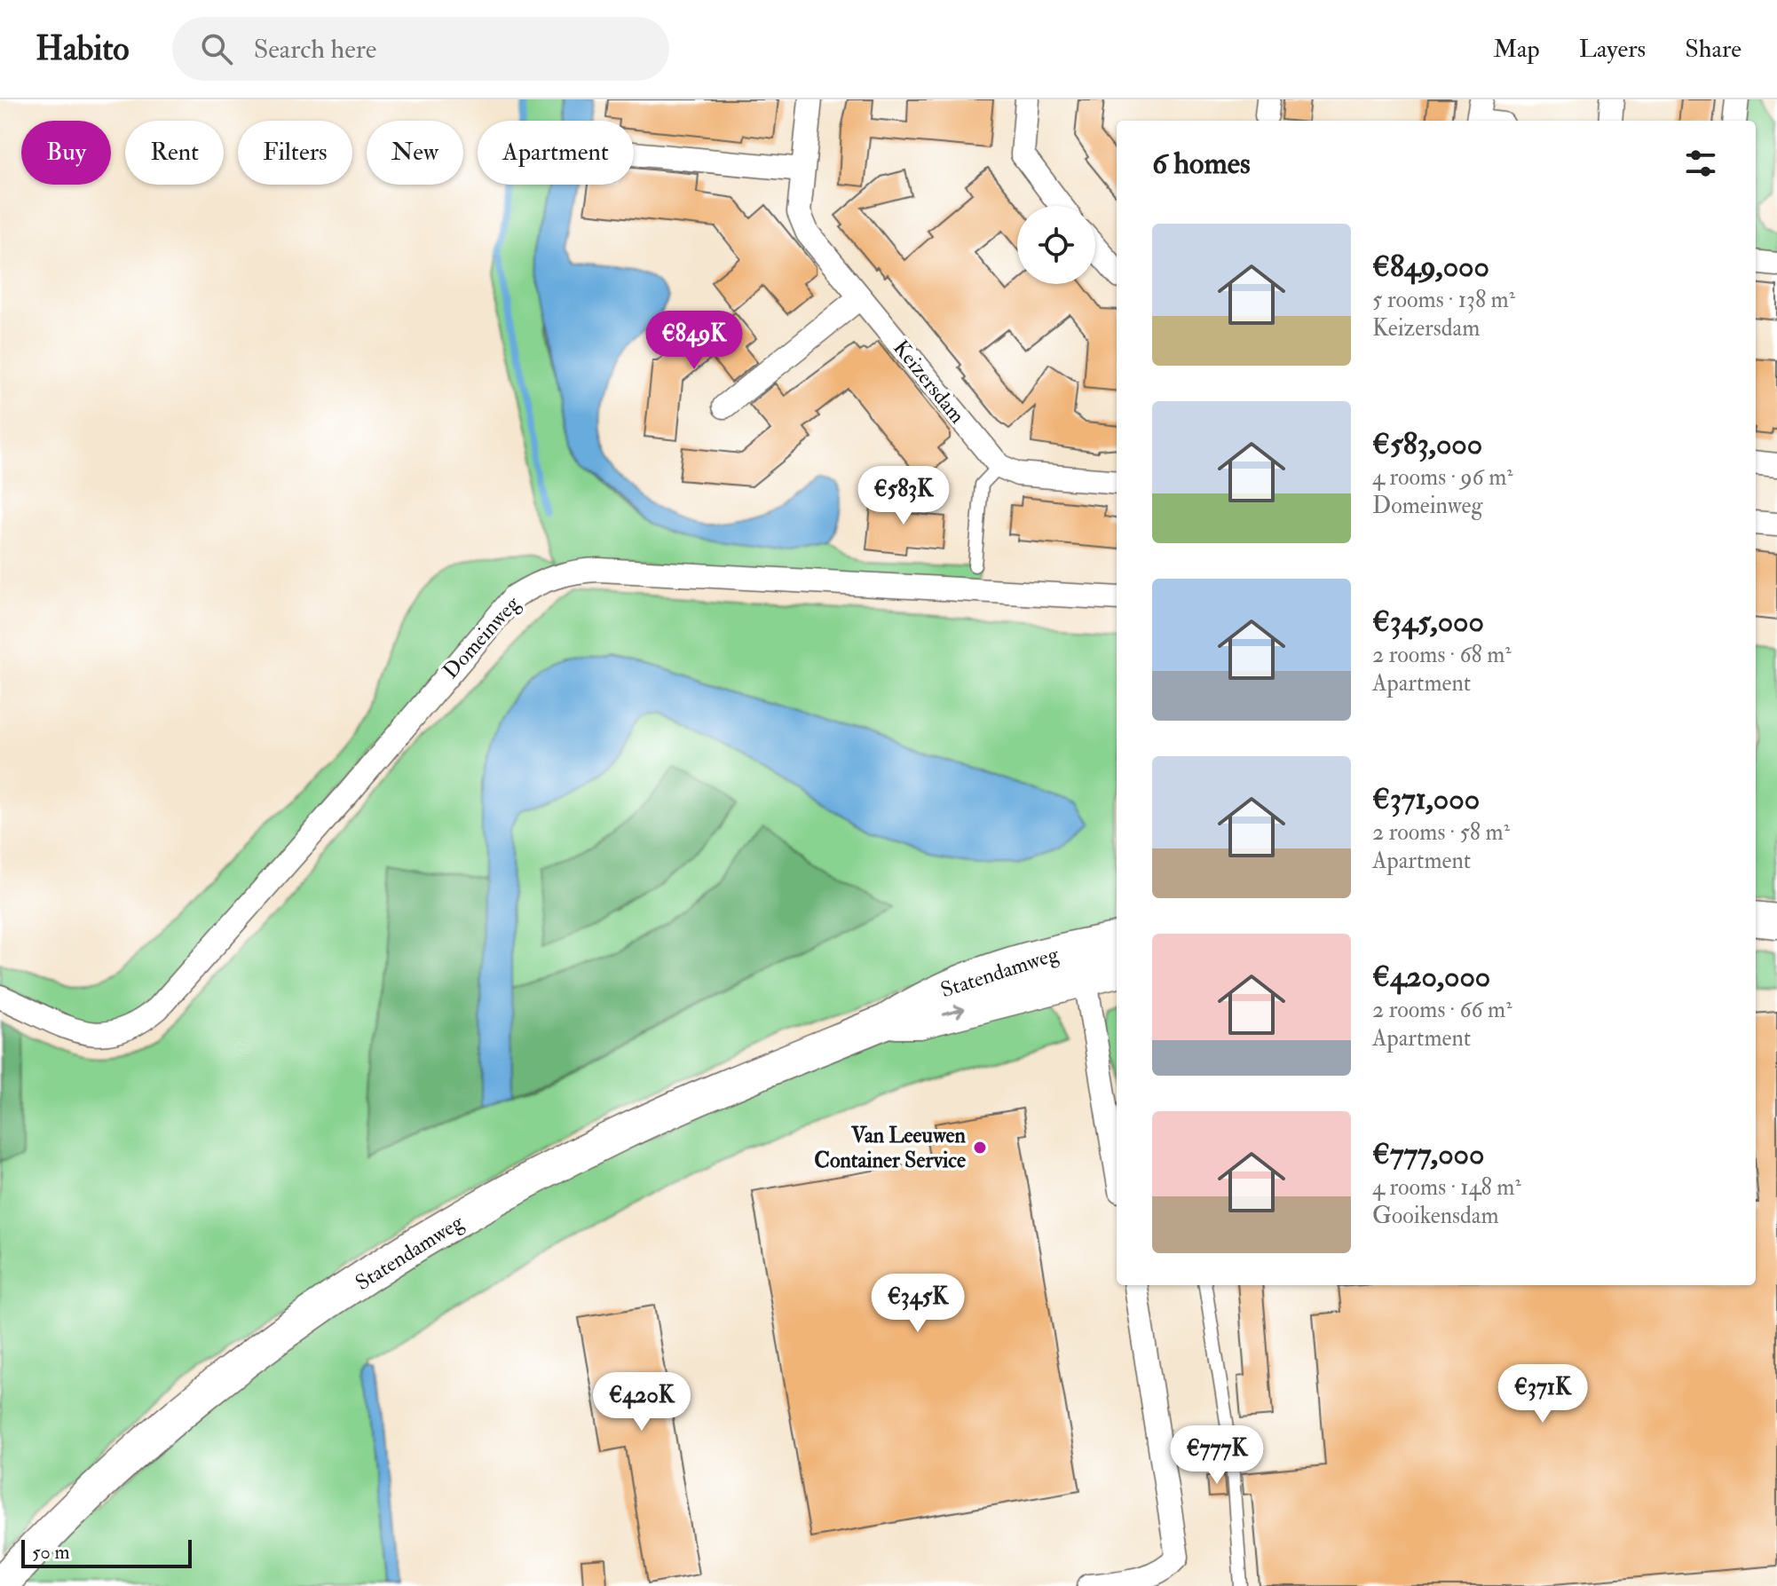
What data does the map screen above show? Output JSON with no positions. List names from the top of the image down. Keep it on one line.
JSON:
{"streets":{"main road":["Statendamweg"],"street":["Keizersdam","Domeinweg"]},"places":["Van Leeuwen Container Service"],"scale_bar":"50 m","page":{"header":"Habito","search":"Search here","nav":["Map","Layers","Share"],"chip":["Buy","Rent","Filters","New","Apartment"],"heading":"6 homes","list":[{"name":"€849,000","note":"5 rooms · 138 m² · Keizersdam"},{"name":"€583,000","note":"4 rooms · 96 m² · Domeinweg"},{"name":"€345,000","note":"2 rooms · 68 m² · Apartment"},{"name":"€371,000","note":"2 rooms · 58 m² · Apartment"},{"name":"€420,000","note":"2 rooms · 66 m² · Apartment"},{"name":"€777,000","note":"4 rooms · 148 m² · Gooikensdam"}],"price":["€849K","€583K","€345K","€371K","€420K","€777K"],"scale":"50 m"}}
